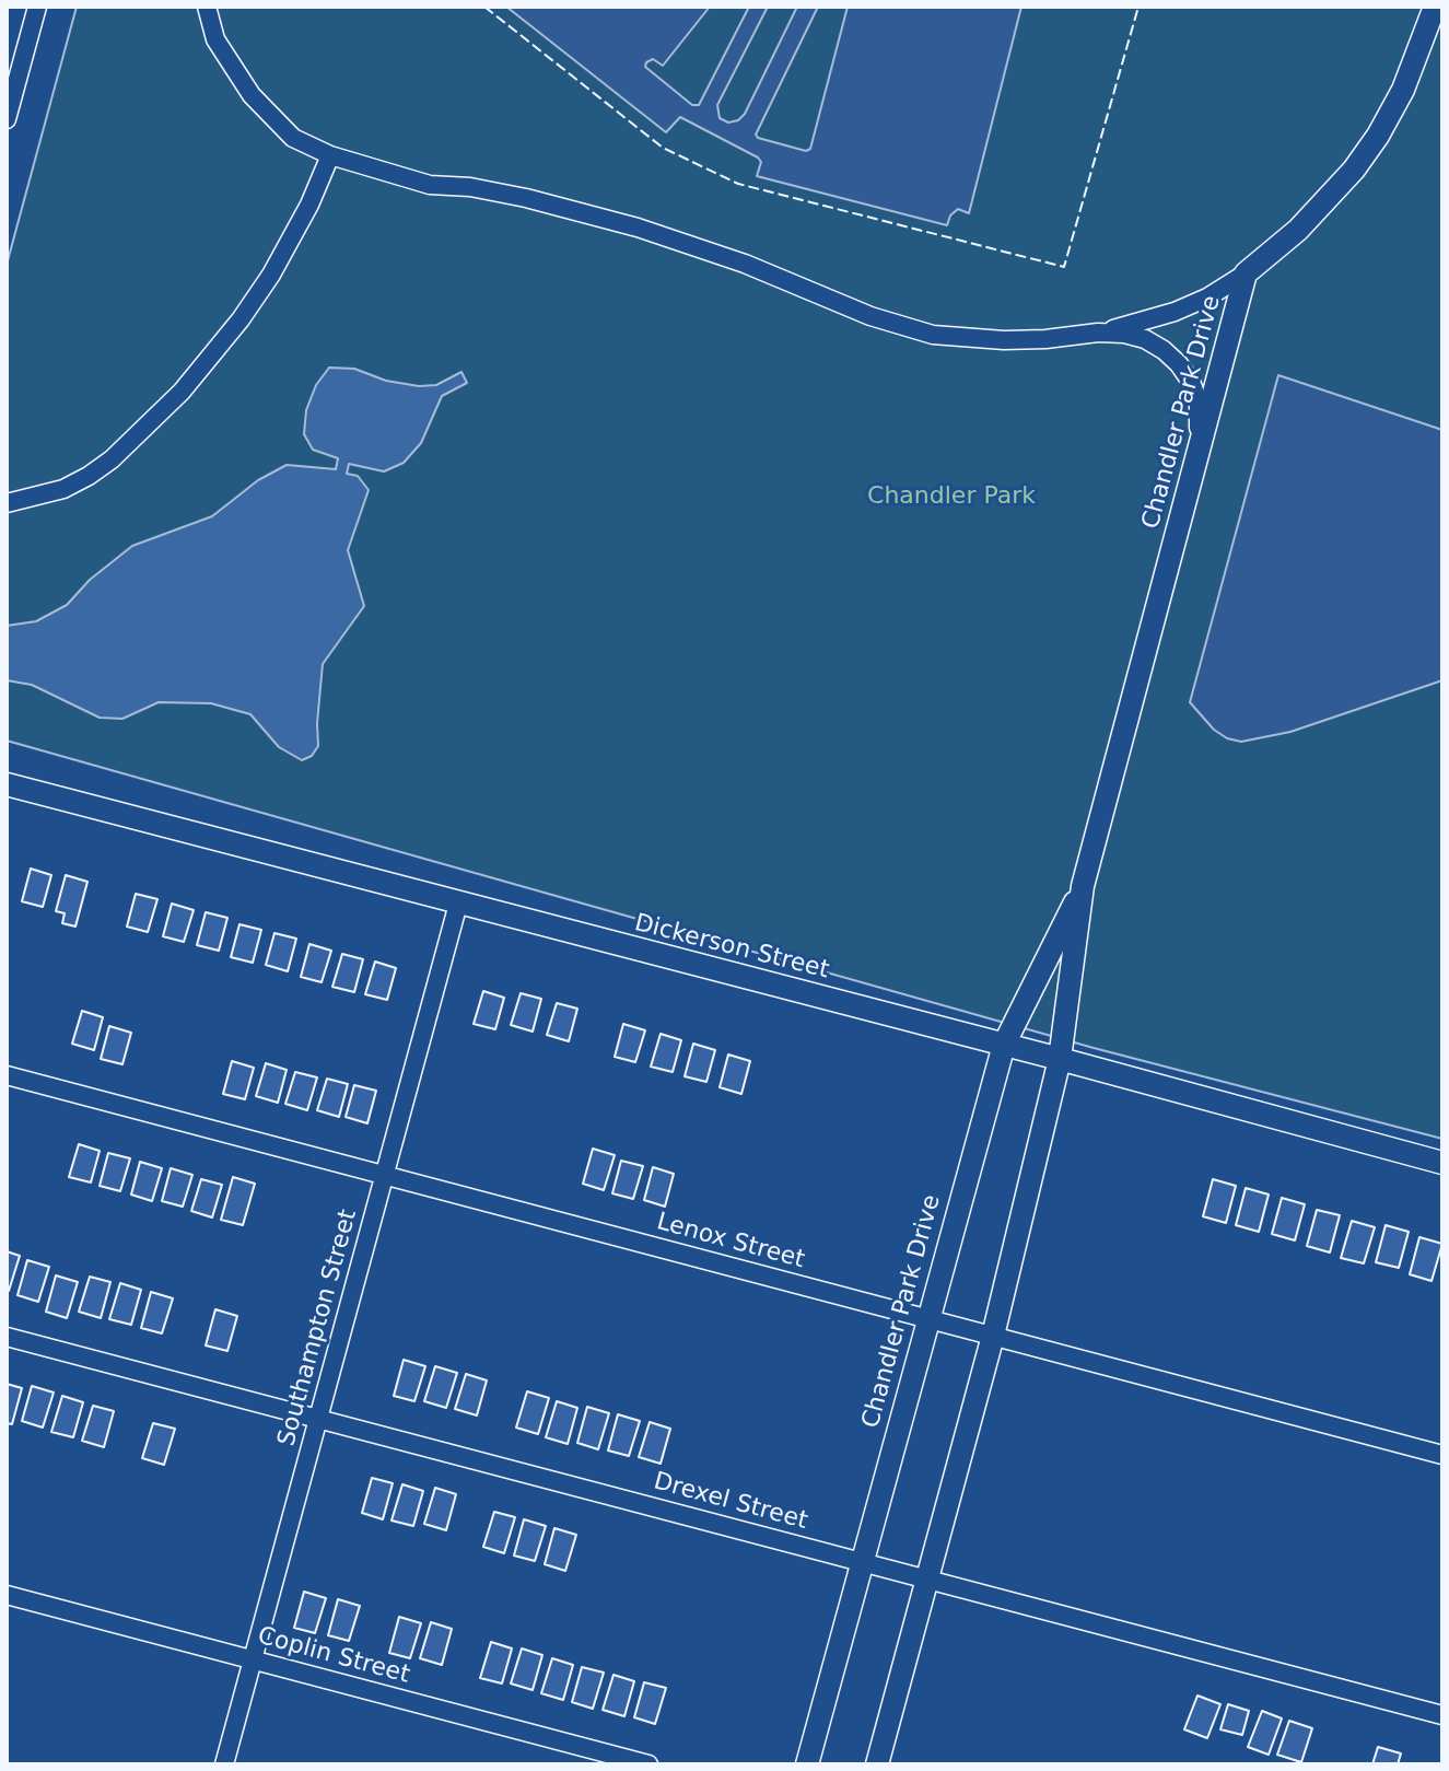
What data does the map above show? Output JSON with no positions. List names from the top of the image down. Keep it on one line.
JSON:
{"streets":{"street":["Chandler Park Drive","Dickerson Street","Lenox Street","Southampton Street","Drexel Street","Coplin Street"]},"crossings":[["Chandler Park Drive","Dickerson Street"],["Chandler Park Drive","Lenox Street"],["Chandler Park Drive","Drexel Street"],["Dickerson Street","Southampton Street"],["Lenox Street","Southampton Street"],["Southampton Street","Drexel Street"],["Southampton Street","Coplin Street"]],"parks":["Chandler Park"]}
